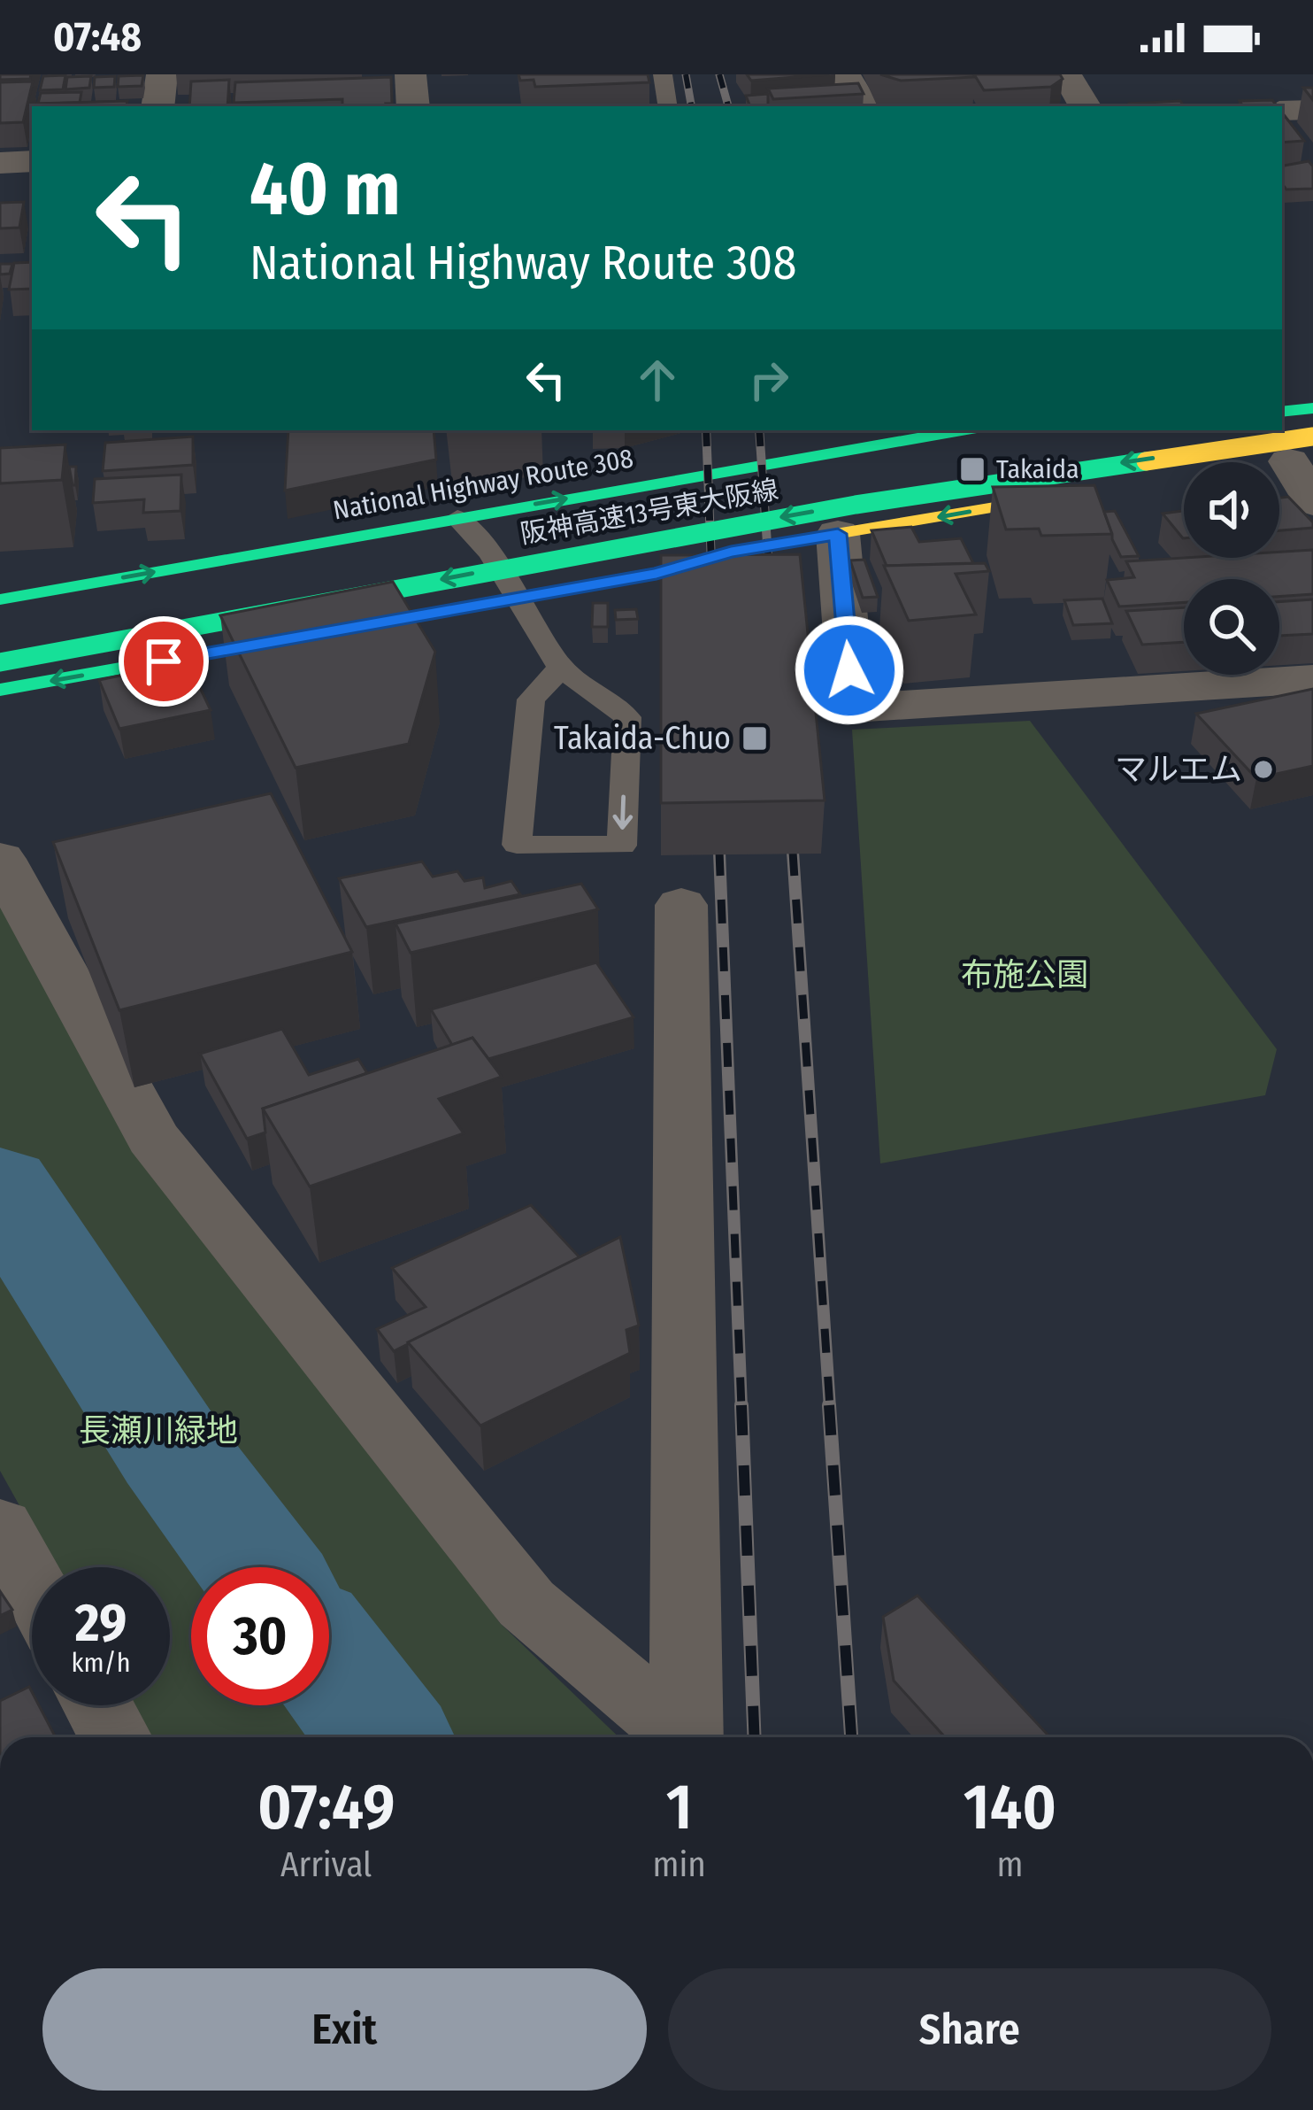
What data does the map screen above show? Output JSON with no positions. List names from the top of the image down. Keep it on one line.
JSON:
{"streets":{"highway":["National Highway Route 308","阪神高速13号東大阪線"]},"parks":["布施公園","長瀬川緑地"],"places":{"transit":["Takaida","Takaida-Chuo"],"other":["マルエム"]},"page":{"status":"07:48","turn":["40 m","National Highway Route 308"],"speed":"29 km/h","limit":"30","eta":["07:49","Arrival","1","min","140","m"],"buttons":["Exit","Share"]}}
